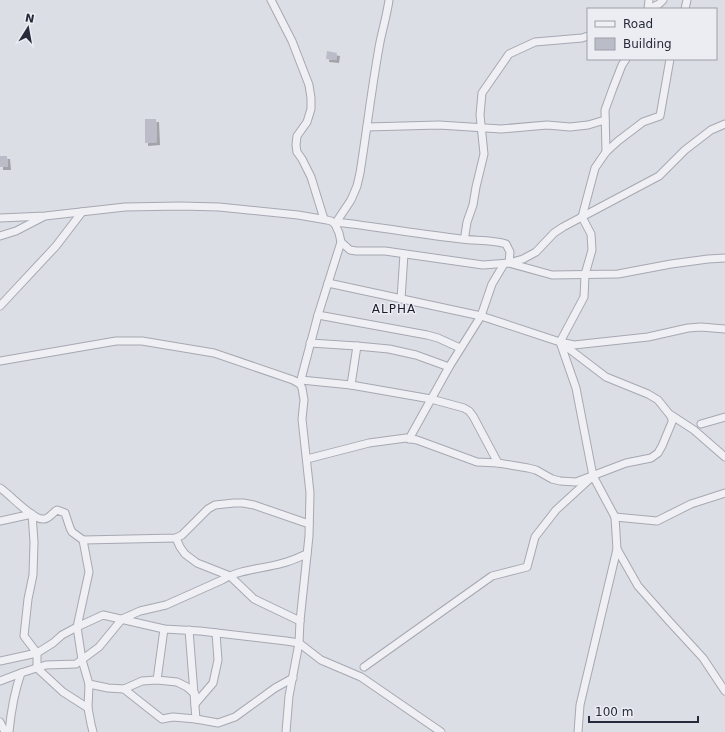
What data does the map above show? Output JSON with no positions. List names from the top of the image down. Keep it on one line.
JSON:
{"districts":["ALPHA"],"legend":["Road","Building"],"scale_bar":"100 m","north":"top"}
